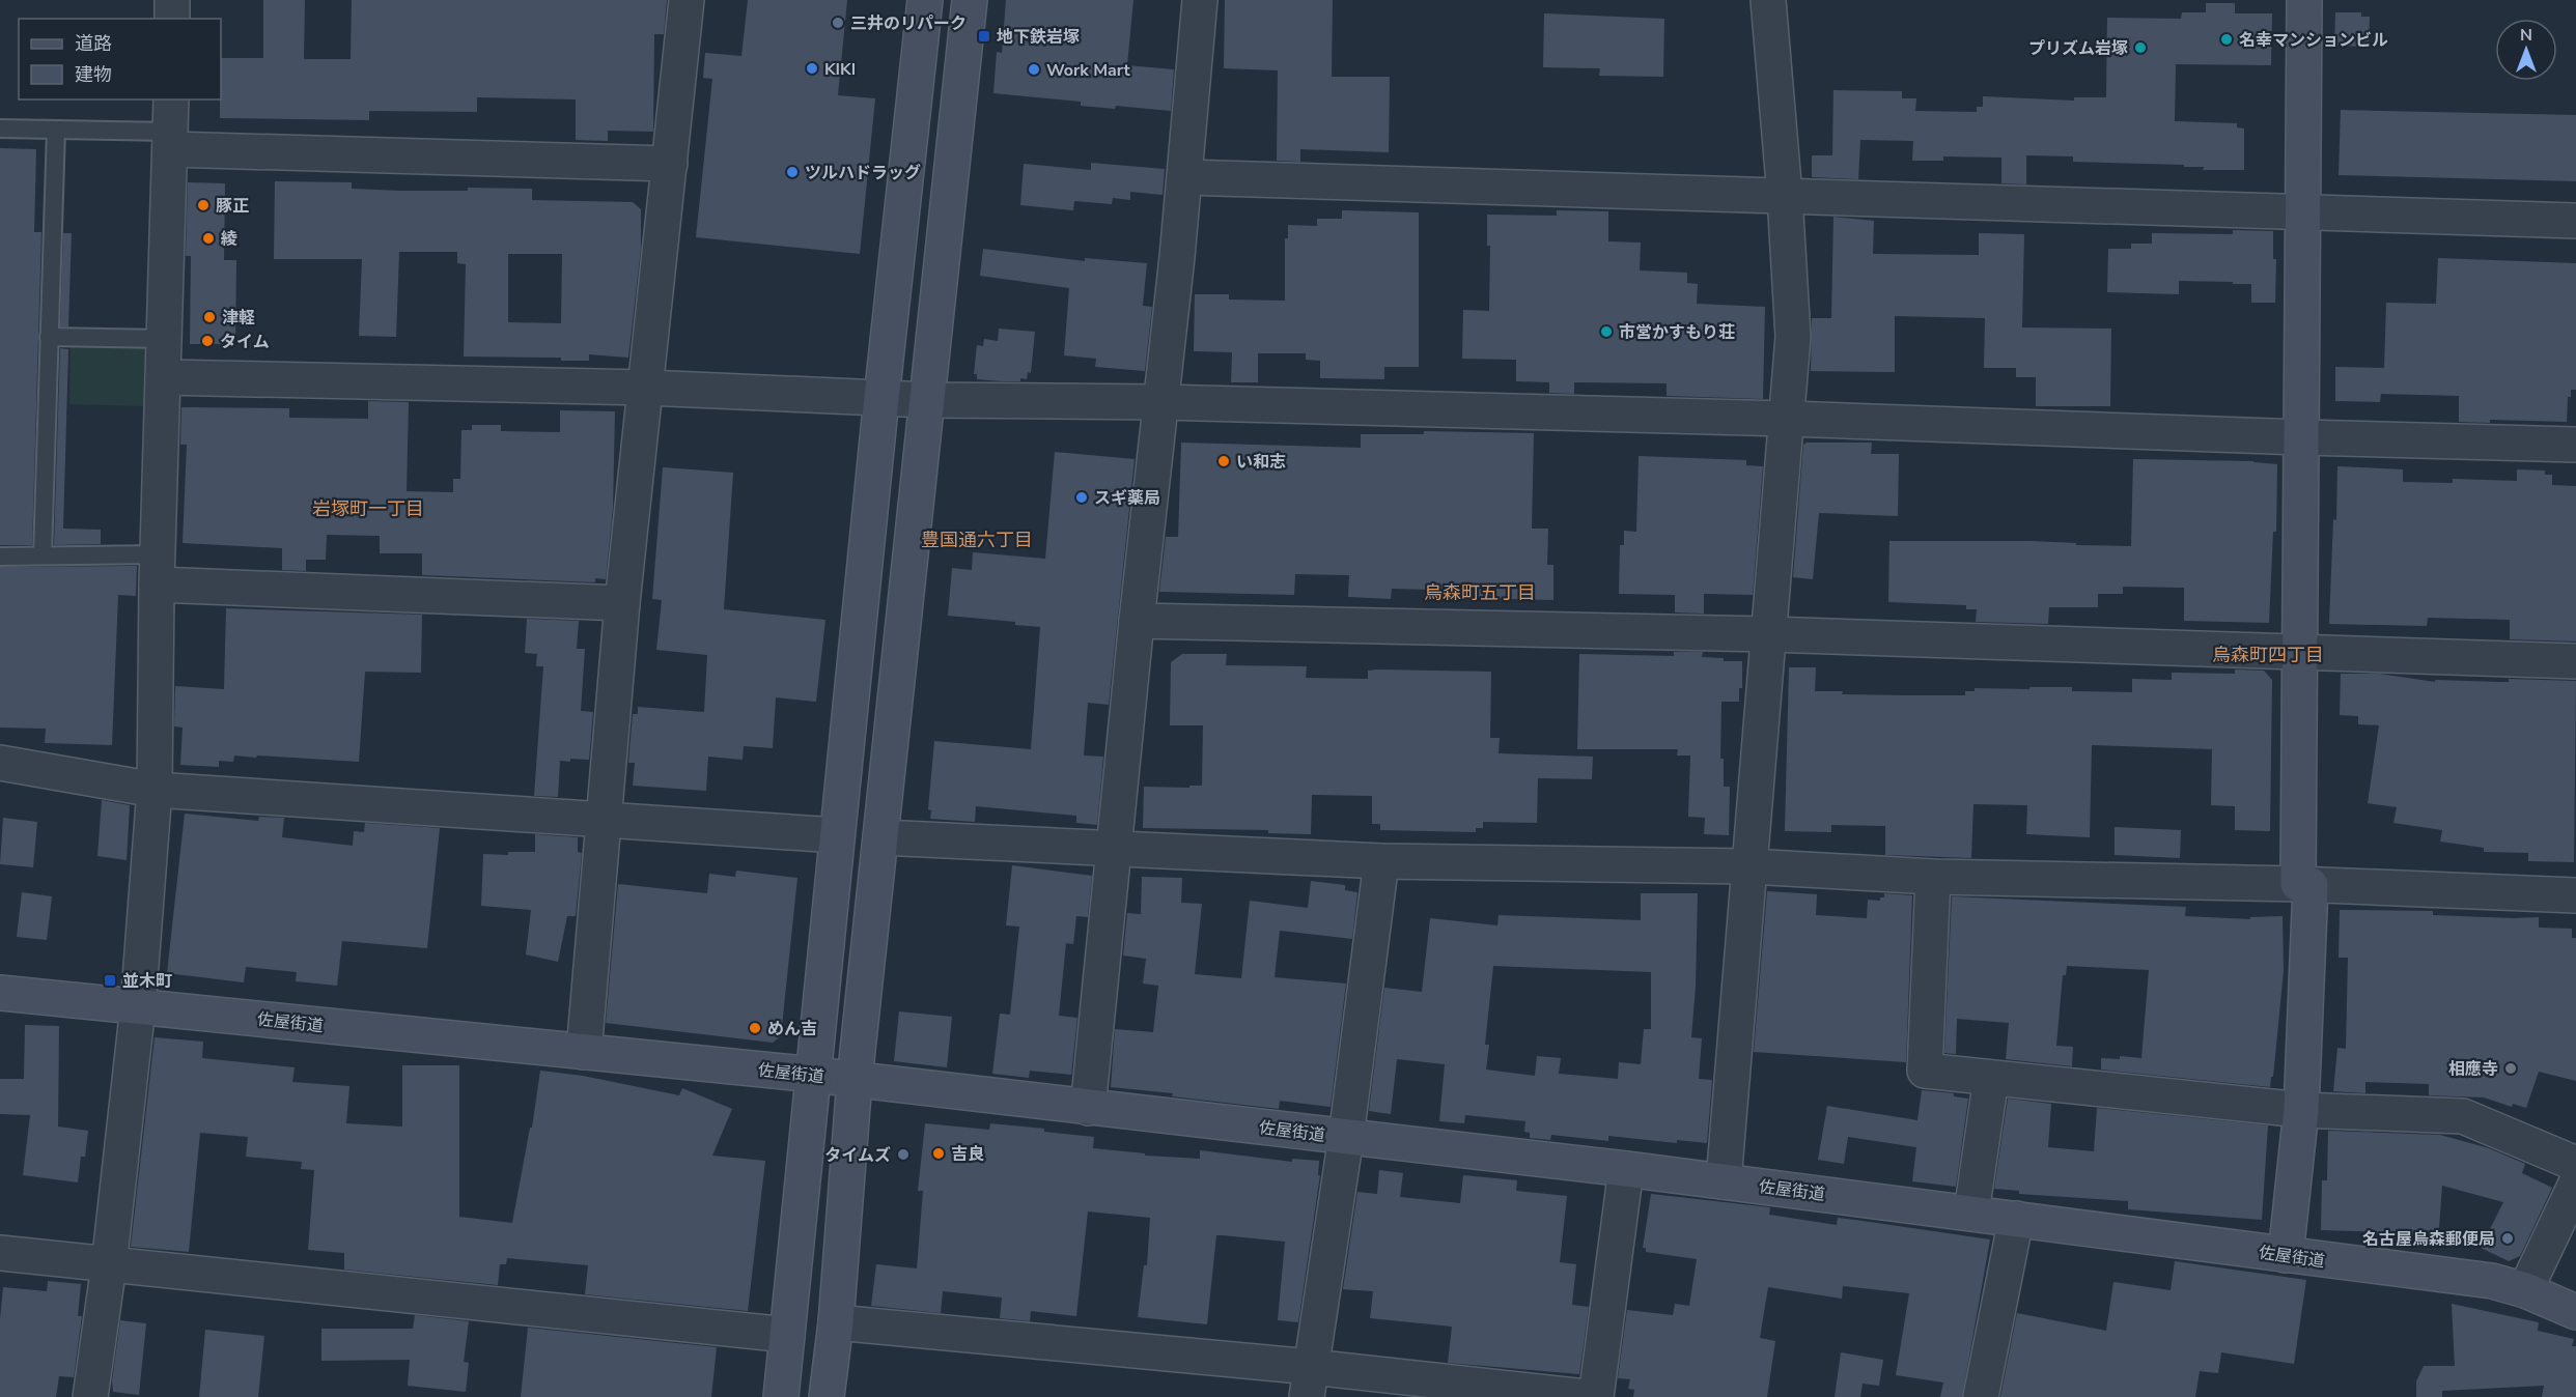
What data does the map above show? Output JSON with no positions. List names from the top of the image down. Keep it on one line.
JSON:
{"streets":{"street":["佐屋街道"]},"districts":["岩塚町一丁目","豊国通六丁目","烏森町五丁目","烏森町四丁目"],"places":{"other":["三井のリパーク","名幸マンションビル","プリズム岩塚","KIKI","Work Mart","ツルハドラッグ","豚正","綾","津軽","市営かすもり荘","タイム","い和志","スギ薬局","めん吉","相應寺","吉良","タイムズ","名古屋烏森郵便局"],"transit":["地下鉄岩塚","並木町"]},"legend":["道路","建物"],"north":"top"}
